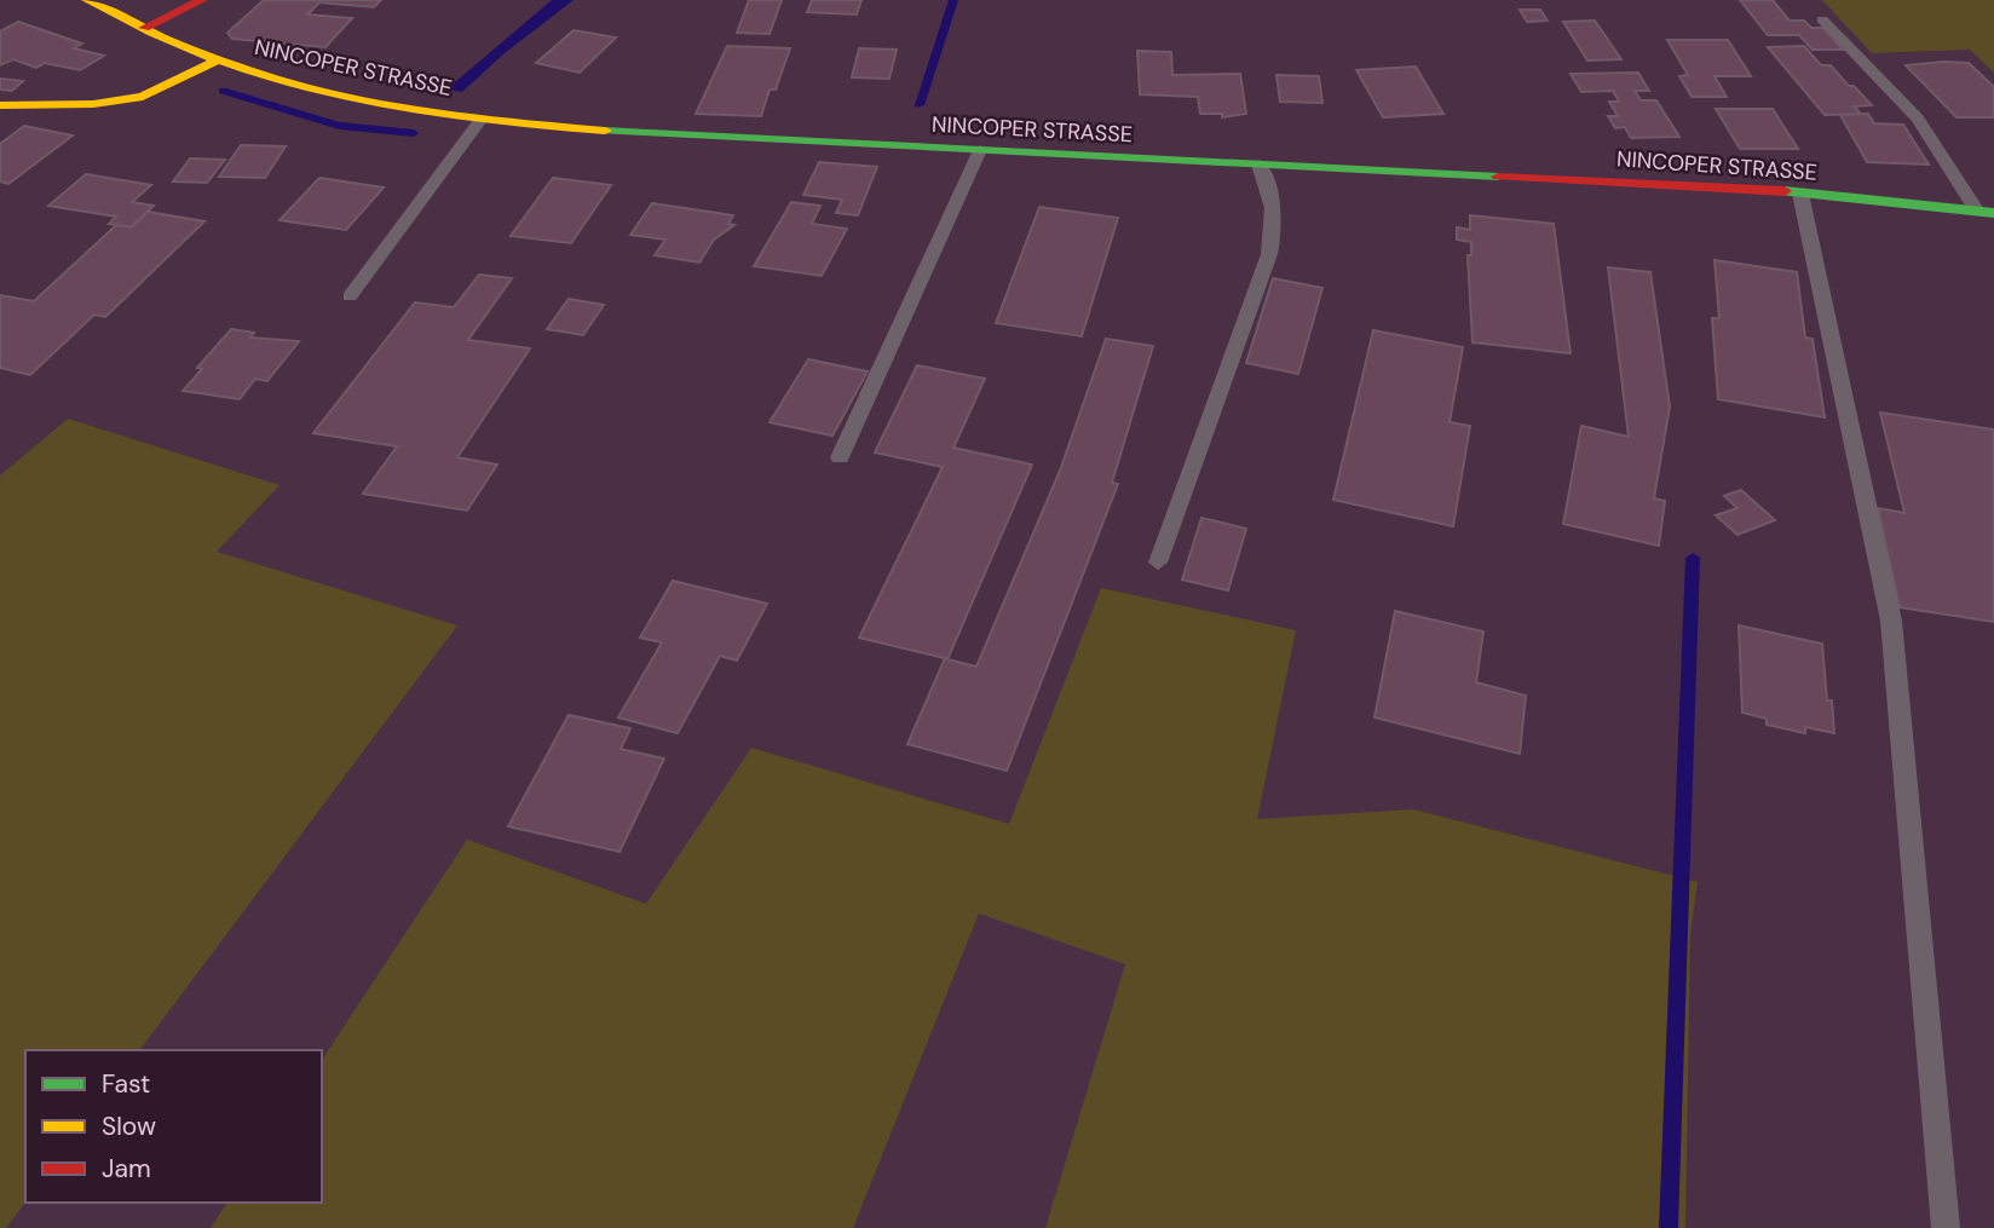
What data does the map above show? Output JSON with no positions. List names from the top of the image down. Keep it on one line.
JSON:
{"streets":{"main road":["NINCOPER STRASSE"]},"legend":["Fast","Slow","Jam"]}
